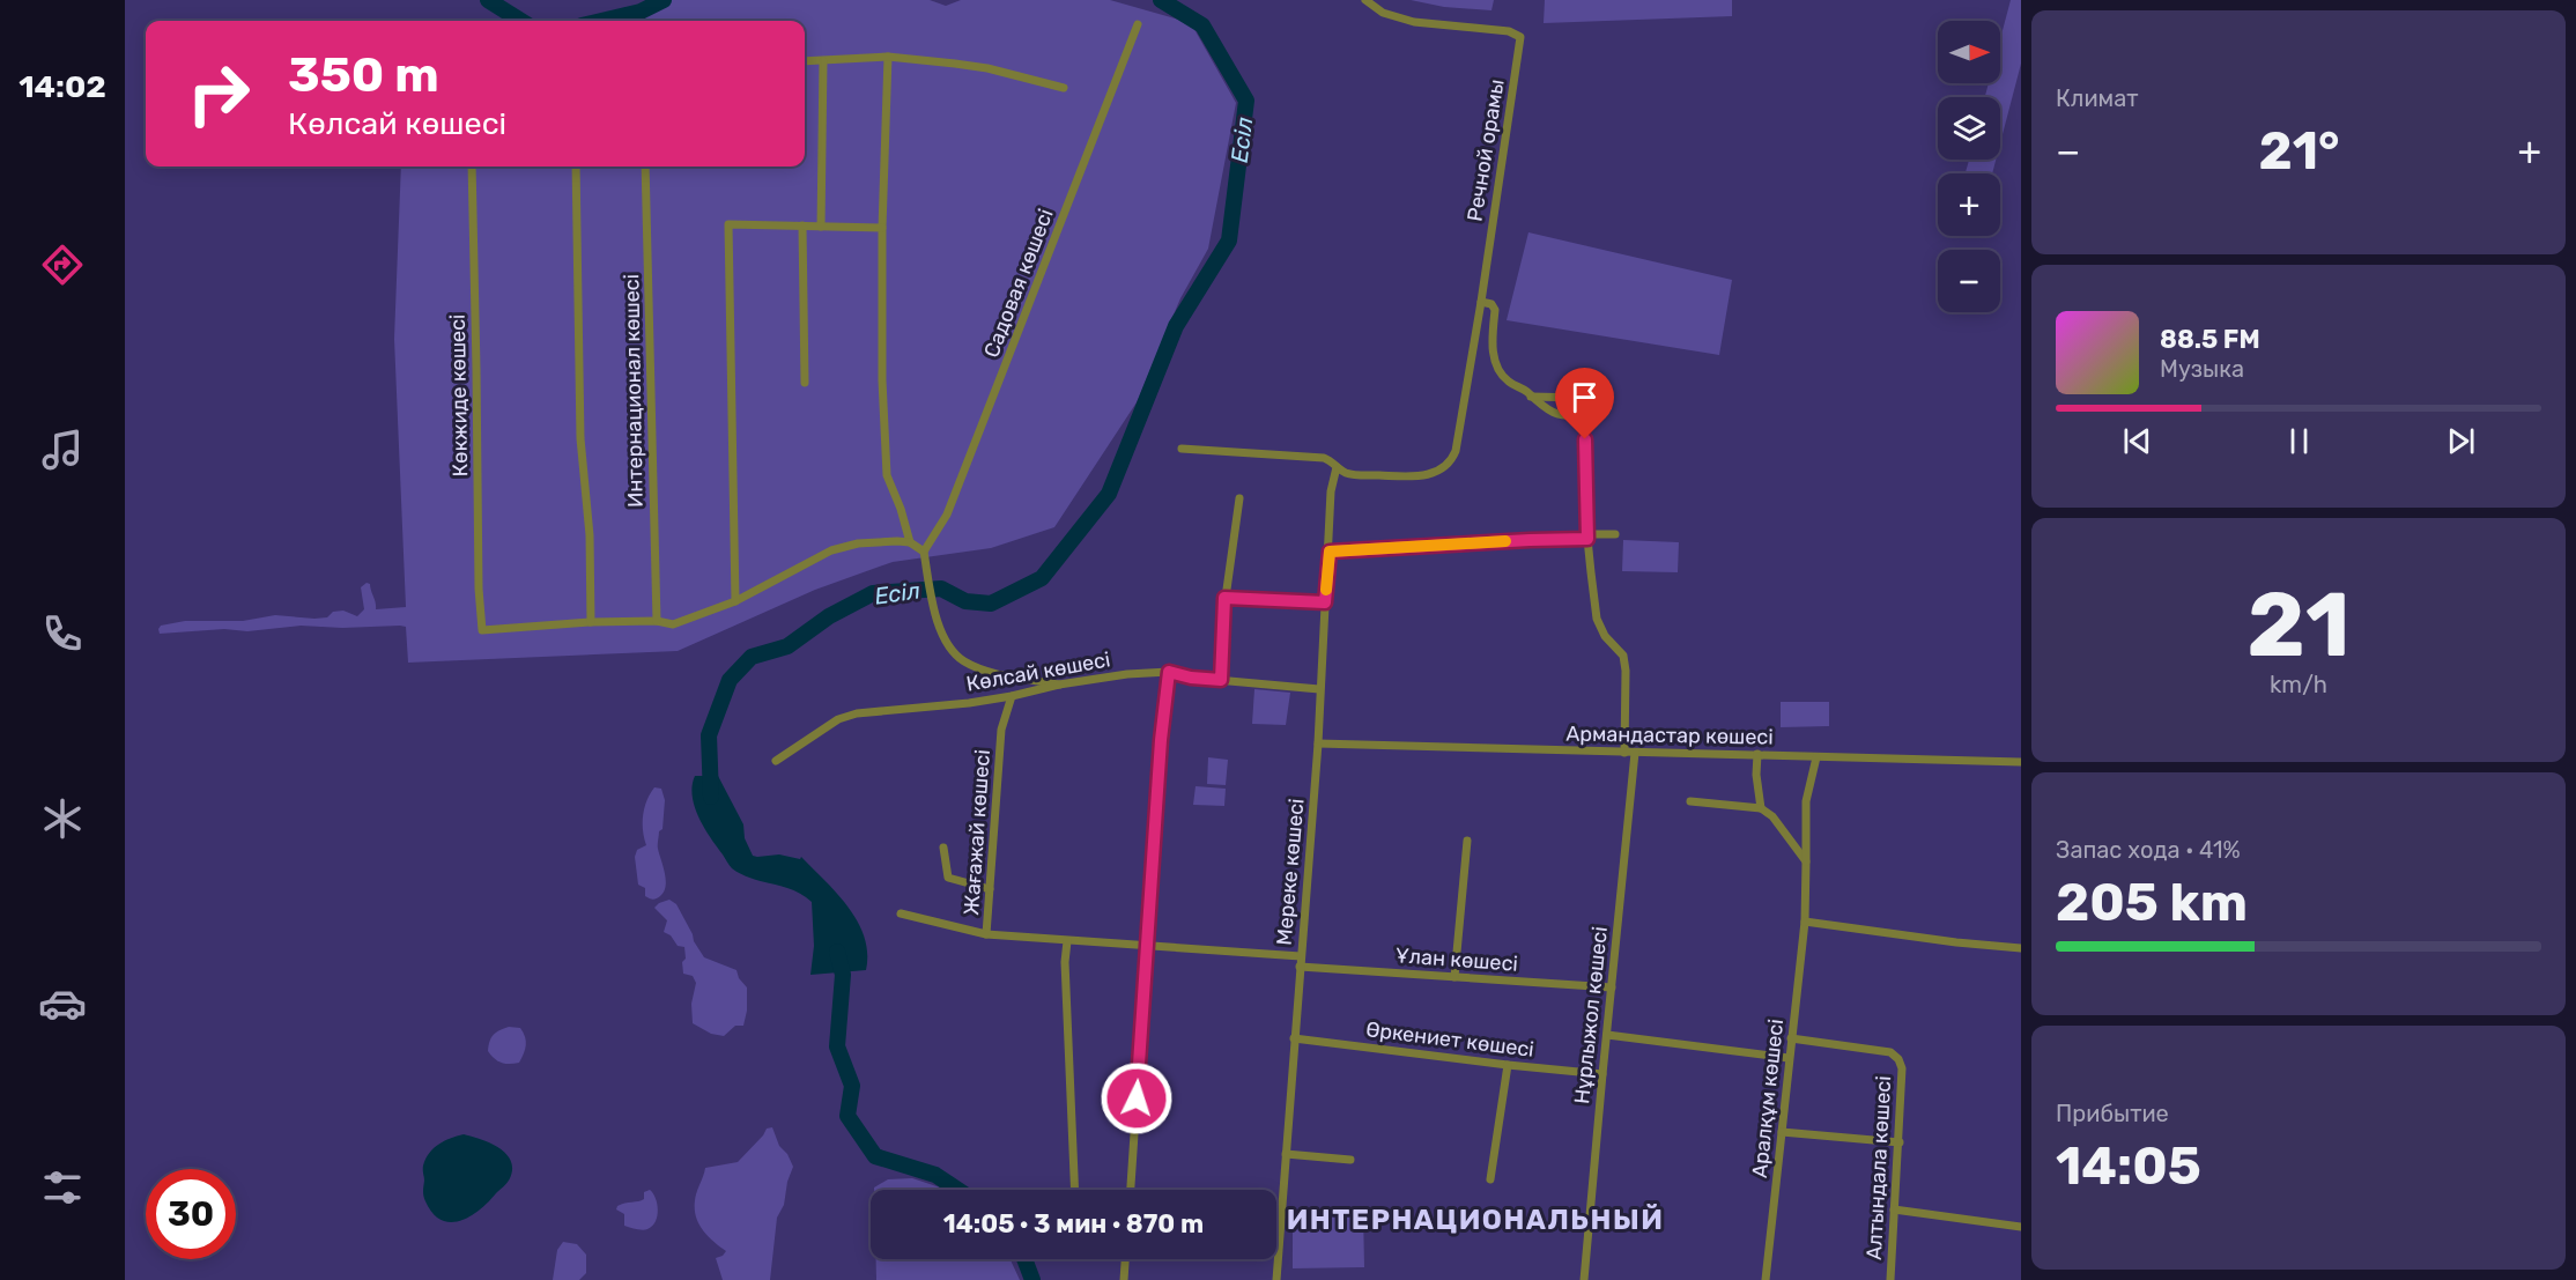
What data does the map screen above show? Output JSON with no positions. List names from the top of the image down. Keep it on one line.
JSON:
{"streets":{"street":["Речной орамы","Садовая көшесі","Интернационал көшесі","Көкжиде көшесі","Көлсай көшесі","Армандастар көшесі","Жағажай көшесі","Мереке көшесі","Ұлан көшесі","Нұрлыжол көшесі","Өркениет көшесі","Аралқұм көшесі","Алтындала көшесі"]},"crossings":[["Речной орамы","Мереке көшесі"],["Көлсай көшесі","Жағажай көшесі"],["Көлсай көшесі","Мереке көшесі"],["Армандастар көшесі","Мереке көшесі"],["Армандастар көшесі","Нұрлыжол көшесі"],["Армандастар көшесі","Аралқұм көшесі"],["Мереке көшесі","Ұлан көшесі"],["Мереке көшесі","Өркениет көшесі"],["Ұлан көшесі","Нұрлыжол көшесі"],["Нұрлыжол көшесі","Өркениет көшесі"],["Аралқұм көшесі","Алтындала көшесі"]],"districts":["ИНТЕРНАЦИОНАЛЬНЫЙ"],"water":["Есіл"],"north":"right","page":{"tabs":"14:02","tile":["Климат",["21","km/h"],["Запас хода · 41%","205 km"],["Прибытие","14:05"]],"map_buttons":["+","−"],"turn":["350 m","Көлсай көшесі"],"heat":["−","21°","+"],"song":["88.5 FM","Музыка"],"limit":"30","trip":"14:05 · 3 мин · 870 m"}}
